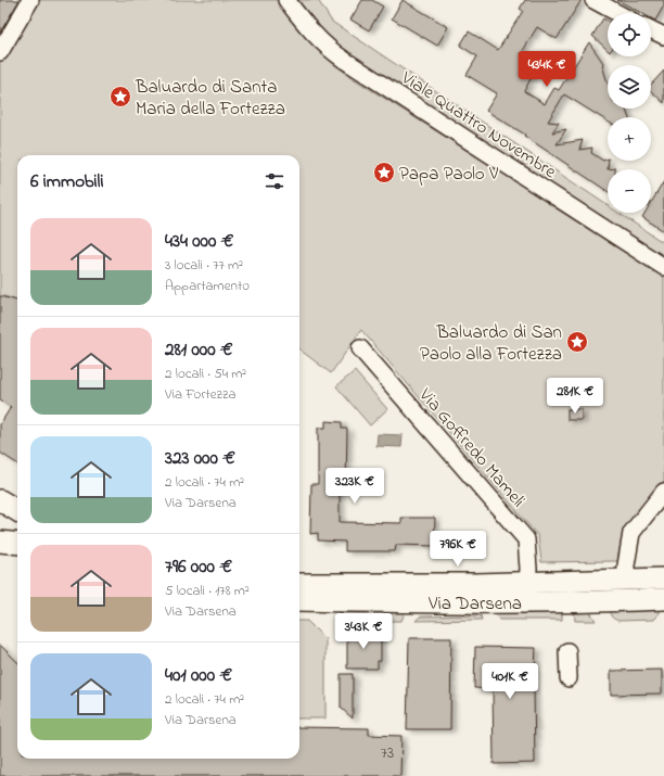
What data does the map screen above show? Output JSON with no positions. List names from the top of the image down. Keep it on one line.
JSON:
{"streets":{"main road":["Via Darsena"],"street":["Viale Quattro Novembre","Via Goffredo Mameli"]},"crossings":[["Via Goffredo Mameli","Via Darsena"]],"places":{"place":["Baluardo di Santa Maria della Fortezza","Papa Paolo V","Baluardo di San Paolo alla Fortezza"]},"house_numbers":["73"],"page":{"map_buttons":["+","−"],"price":["434K €","281K €","323K €","796K €","343K €","401K €"],"heading":"6 immobili","list":[{"name":"434 000 €","note":"3 locali · 77 m² · Appartamento"},{"name":"281 000 €","note":"2 locali · 54 m² · Via Fortezza"},{"name":"323 000 €","note":"2 locali · 74 m² · Via Darsena"},{"name":"796 000 €","note":"5 locali · 178 m² · Via Darsena"},{"name":"401 000 €","note":"2 locali · 74 m² · Via Darsena"}]}}
